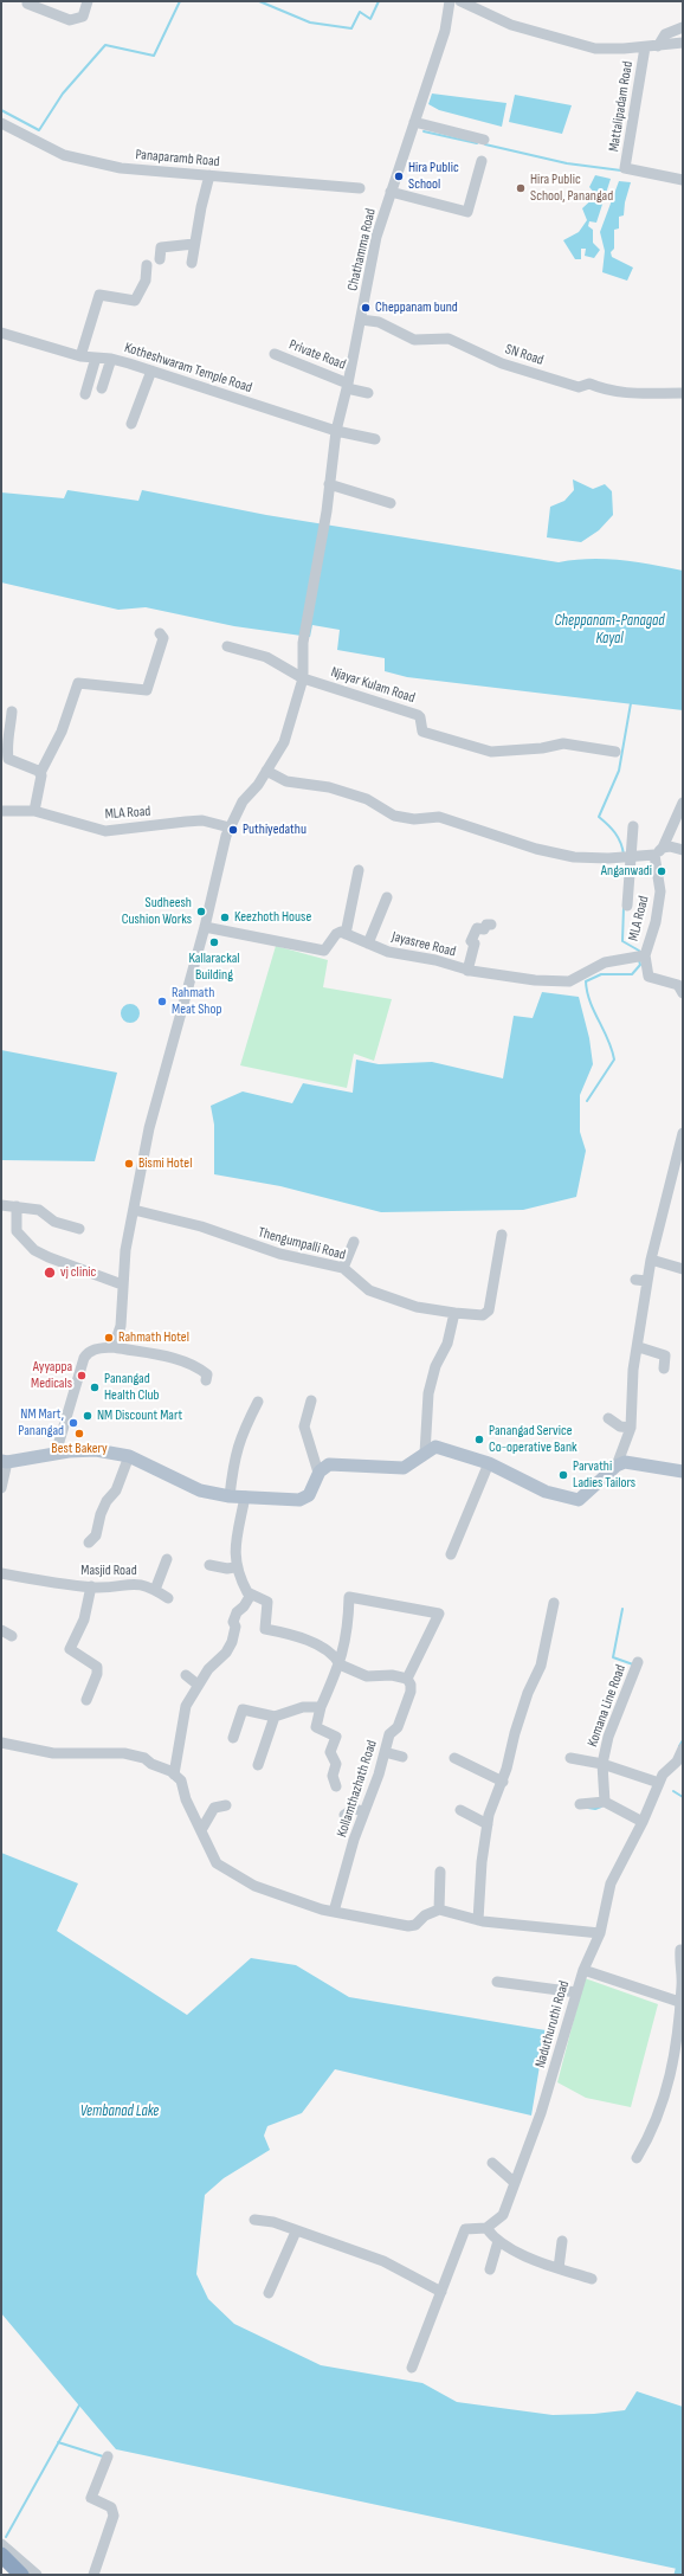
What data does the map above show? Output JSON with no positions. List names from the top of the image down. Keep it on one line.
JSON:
{"streets":{"street":["Mattalipadam Road","Panaparamb Road","Chathamma Road","Private Road","SN Road","Kotheshwaram Temple Road","Njayar Kulam Road","MLA Road","Jayasree Road","Thengumpalli Road","Masjid Road","Komana Line Road","Kollamthazhath Road","Naduthuruthi Road"]},"crossings":[["Chathamma Road","Private Road"],["Chathamma Road","SN Road"],["Chathamma Road","Kotheshwaram Temple Road"],["Chathamma Road","Njayar Kulam Road"],["Chathamma Road","MLA Road"],["Chathamma Road","Thengumpalli Road"],["MLA Road","Jayasree Road"]],"water":["Cheppanam-Panagad Kayal","Vembanad Lake"],"places":["Hira Public School","Hira Public School, Panangad","Cheppanam bund","Puthiyedathu","Anganwadi","Sudheesh Cushion Works","Keezhoth House","Kallarackal Building","Rahmath Meat Shop","Bismi Hotel","vj clinic","Rahmath Hotel","Ayyappa Medicals","Panangad Health Club","NM Discount Mart","NM Mart, Panangad","Best Bakery","Panangad Service Co-operative Bank","Parvathi Ladies Tailors"]}
